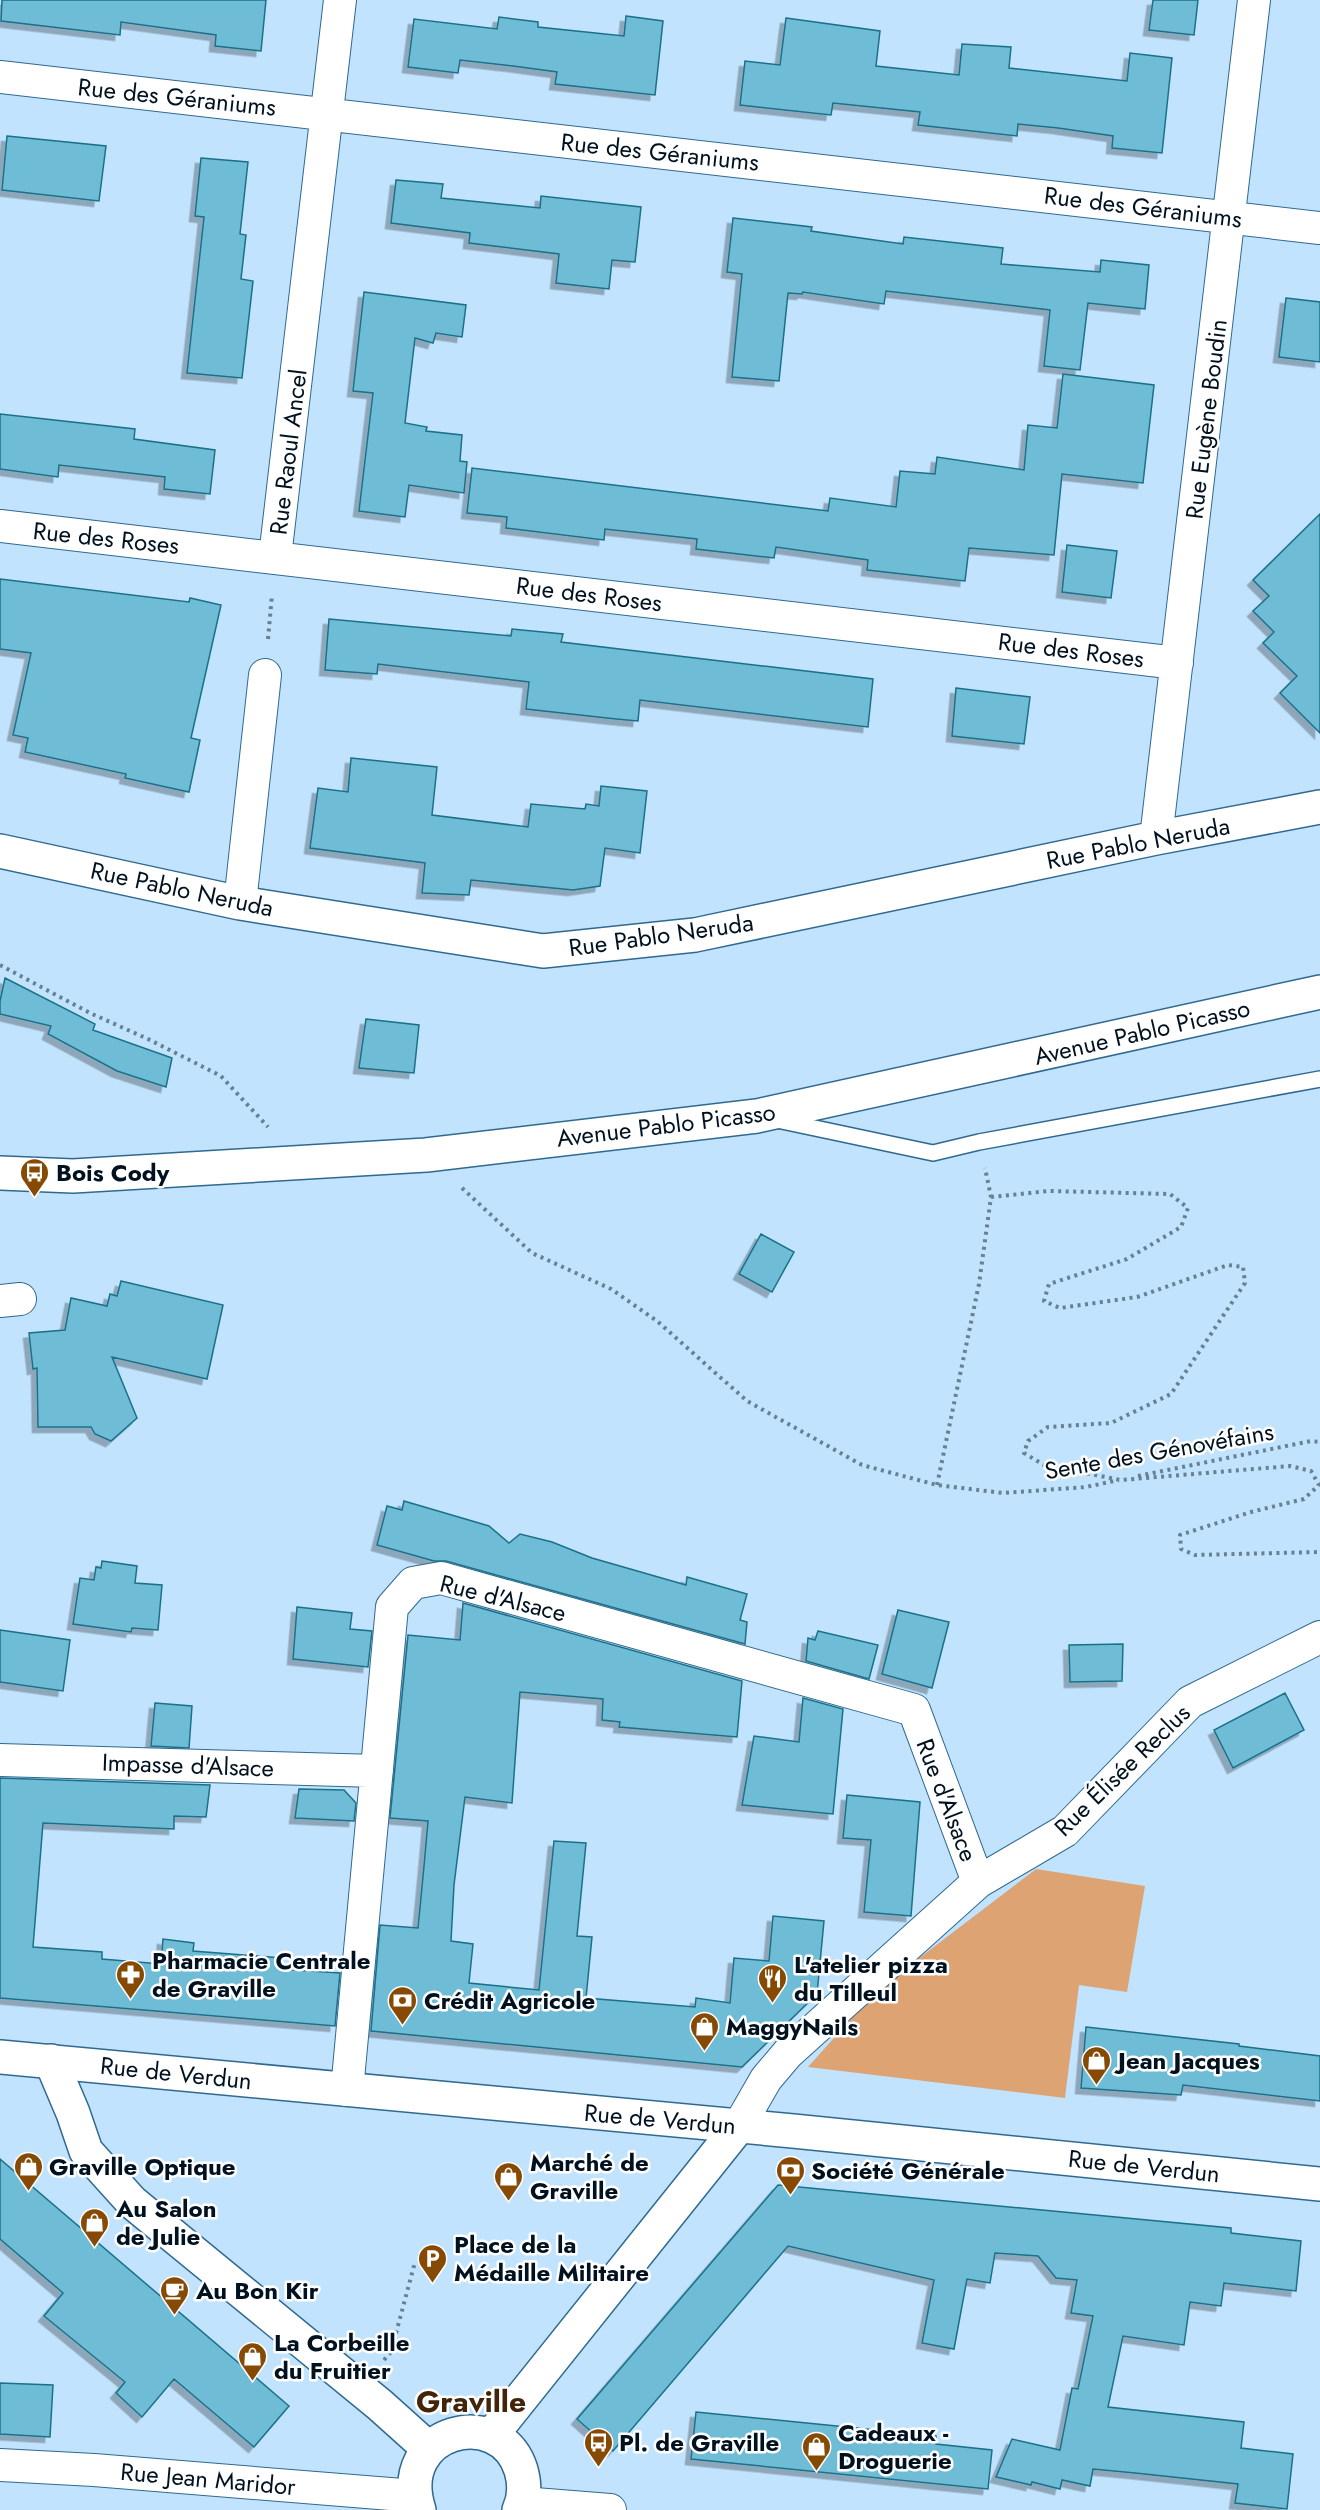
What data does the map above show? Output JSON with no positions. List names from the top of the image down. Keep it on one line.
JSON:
{"streets":{"street":["Rue des Géraniums","Rue Eugène Boudin","Rue Raoul Ancel","Rue des Roses","Rue Pablo Neruda","Avenue Pablo Picasso","Rue d'Alsace","Impasse d'Alsace","Rue Élisée Reclus","Rue de Verdun","Rue Jean Maridor"],"path":["Sente des Génovéfains"]},"crossings":[["Rue des Géraniums","Rue Eugène Boudin"],["Rue des Géraniums","Rue Raoul Ancel"],["Rue Eugène Boudin","Rue des Roses"],["Rue Eugène Boudin","Rue Pablo Neruda"],["Rue Raoul Ancel","Rue des Roses"],["Avenue Pablo Picasso","Sente des Génovéfains"],["Rue d'Alsace","Impasse d'Alsace"],["Rue d'Alsace","Rue Élisée Reclus"],["Rue d'Alsace","Rue de Verdun"],["Rue Élisée Reclus","Rue de Verdun"]],"districts":["Graville"],"places":{"bus stop":["Bois Cody","Pl. de Graville"],"pharmacy":["Pharmacie Centrale de Graville"],"restaurant":["L'atelier pizza du Tilleul"],"bank":["Crédit Agricole","Société Générale"],"shop":["MaggyNails","Jean Jacques","Graville Optique","Marché de Graville","Au Salon de Julie","La Corbeille du Fruitier","Cadeaux - Droguerie"],"parking":["Place de la Médaille Militaire"],"cafe":["Au Bon Kir"]}}
